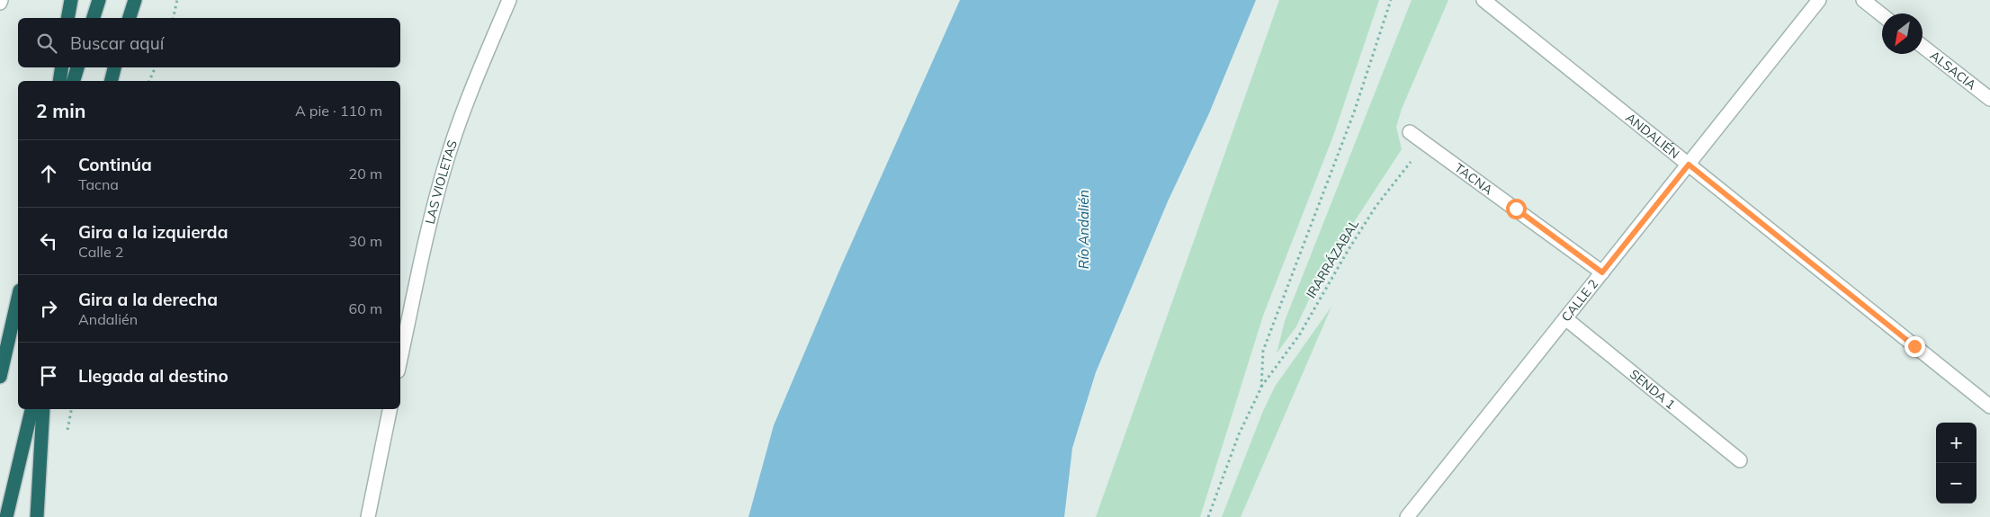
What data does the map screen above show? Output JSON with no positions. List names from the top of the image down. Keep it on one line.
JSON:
{"streets":{"street":["ALSACIA","ANDALIÉN","TACNA","LAS VIOLETAS","CALLE 2","SENDA 1"],"path":["IRARRÁZABAL"]},"crossings":[["ANDALIÉN","CALLE 2"],["TACNA","IRARRÁZABAL"],["TACNA","CALLE 2"],["CALLE 2","SENDA 1"]],"water":["Río Andalién"],"north":"bottom left","page":{"search":"Buscar aquí","heading":["2 min","A pie · 110 m"],"list":[["Continúa","Tacna","20 m"],["Gira a la izquierda","Calle 2","30 m"],["Gira a la derecha","Andalién","60 m"],"Llegada al destino"],"map_buttons":["+","−"]}}
